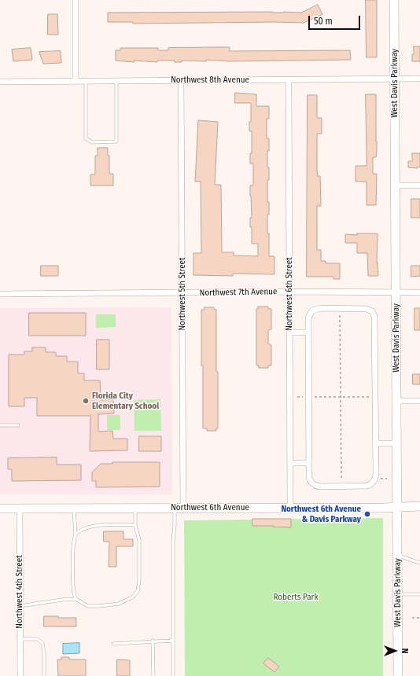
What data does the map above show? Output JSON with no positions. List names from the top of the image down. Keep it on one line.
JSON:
{"streets":{"street":["Northwest 8th Avenue","West Davis Parkway","Northwest 7th Avenue","Northwest 5th Street","Northwest 6th Street","Northwest 6th Avenue","Northwest 4th Street"]},"crossings":[["Northwest 8th Avenue","West Davis Parkway"],["Northwest 8th Avenue","Northwest 5th Street"],["Northwest 8th Avenue","Northwest 6th Street"],["West Davis Parkway","Northwest 7th Avenue"],["West Davis Parkway","Northwest 6th Avenue"],["Northwest 7th Avenue","Northwest 5th Street"],["Northwest 7th Avenue","Northwest 6th Street"],["Northwest 5th Street","Northwest 6th Avenue"],["Northwest 6th Street","Northwest 6th Avenue"],["Northwest 6th Avenue","Northwest 4th Street"]],"parks":["Roberts Park"],"places":["Florida City Elementary School","Northwest 6th Avenue & Davis Parkway"],"scale_bar":"50 m","north":"right"}
